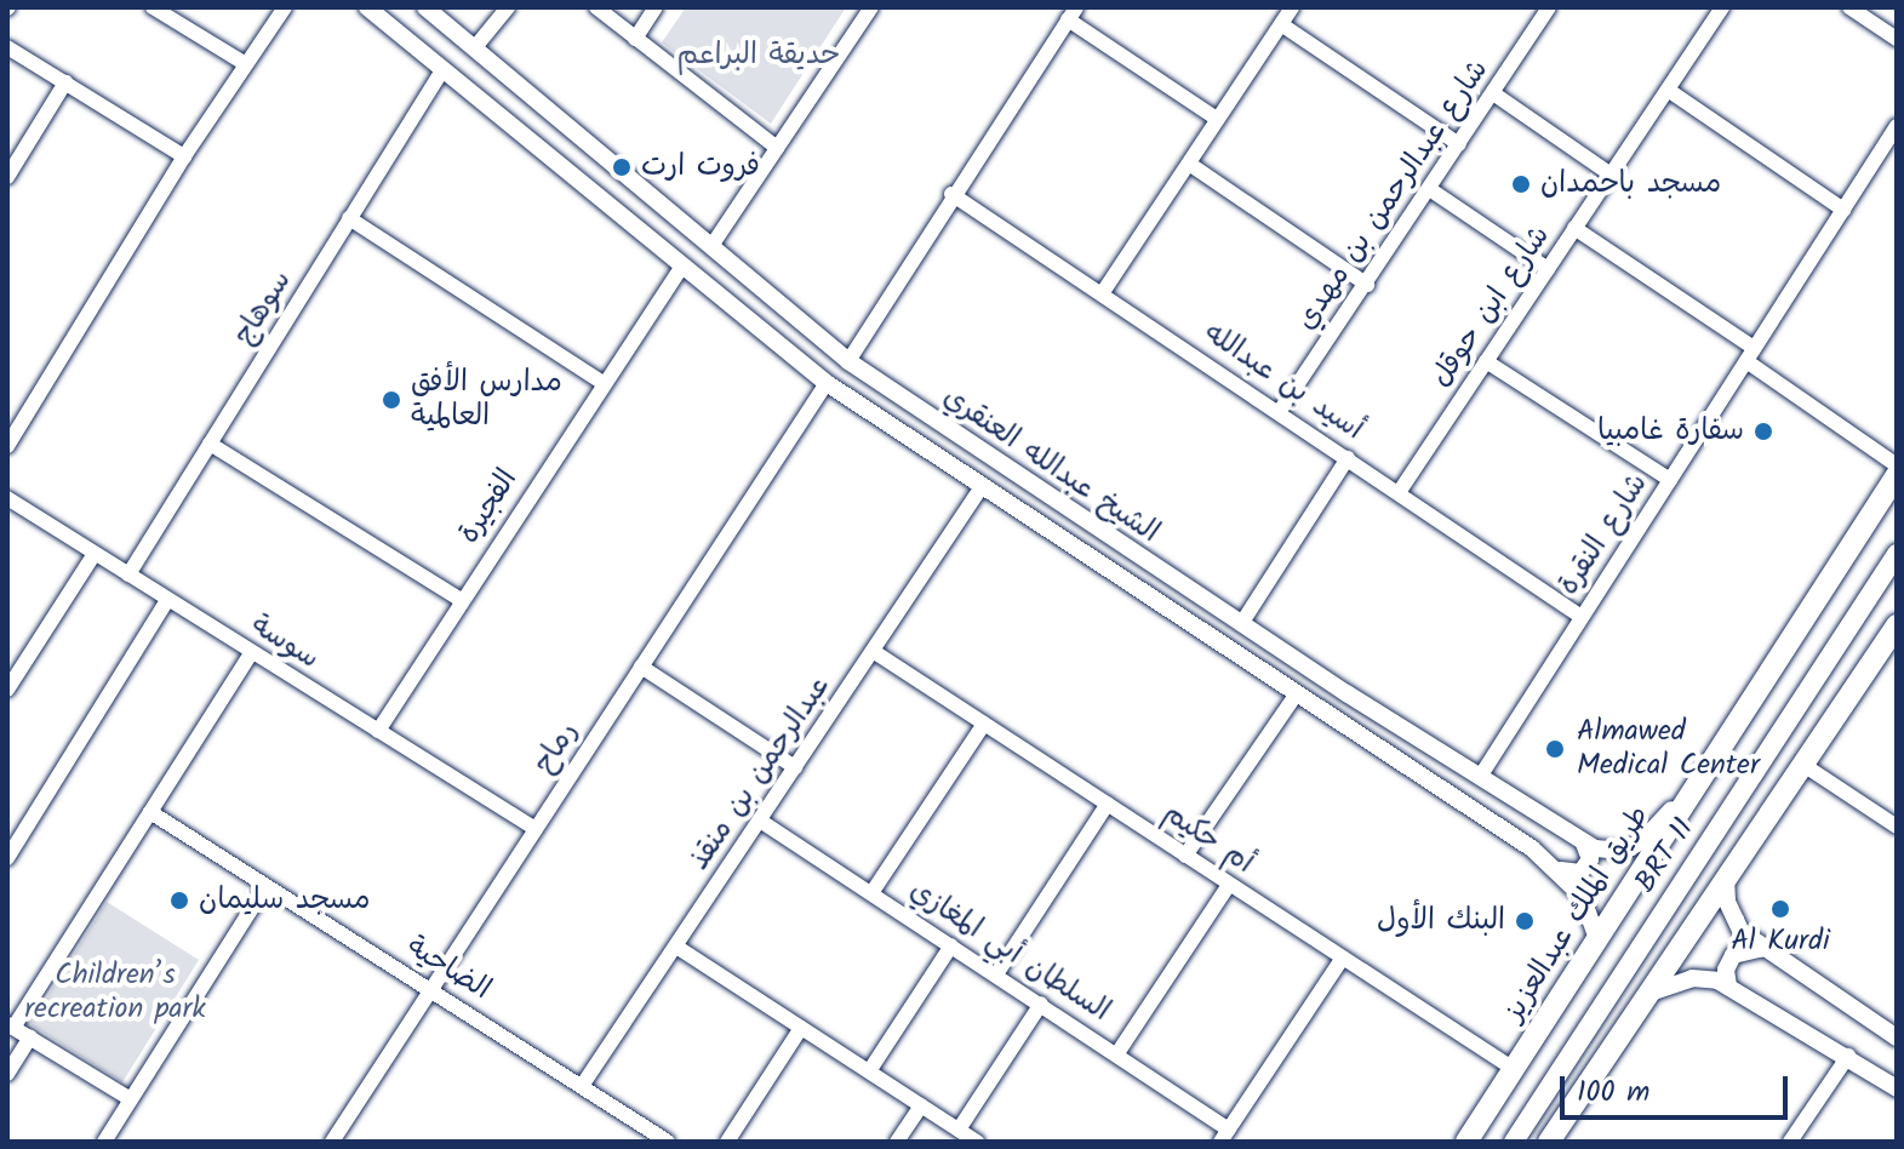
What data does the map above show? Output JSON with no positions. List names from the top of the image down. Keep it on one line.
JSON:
{"streets":{"main road":["BRT 11","طريق الملك عبدالعزيز"],"street":["شارع عبدالرحمن بن مهدي","شارع ابن حوقل","سوهاج","أسيد بن عبدالله","الشيخ عبدالله العنقري","الفجيرة","شارع النقرة","سوسة","رماح","عبدالرحمن بن منقذ","أم حكيم","السلطان أبي المغازي","الضاحية"]},"crossings":[["شارع عبدالرحمن بن مهدي","أسيد بن عبدالله"],["شارع ابن حوقل","أسيد بن عبدالله"],["سوهاج","الشيخ عبدالله العنقري"],["سوهاج","سوسة"],["أسيد بن عبدالله","شارع النقرة"],["الشيخ عبدالله العنقري","الفجيرة"],["الشيخ عبدالله العنقري","شارع النقرة"],["الشيخ عبدالله العنقري","رماح"],["الشيخ عبدالله العنقري","عبدالرحمن بن منقذ"],["الشيخ عبدالله العنقري","طريق الملك عبدالعزيز"],["الفجيرة","سوسة"],["سوسة","رماح"],["رماح","الضاحية"],["عبدالرحمن بن منقذ","أم حكيم"],["عبدالرحمن بن منقذ","السلطان أبي المغازي"],["عبدالرحمن بن منقذ","الضاحية"],["أم حكيم","طريق الملك عبدالعزيز"]],"parks":["حديقة البراعم","Children’s recreation park"],"places":["فروت ارت","مسجد باحمدان","مدارس الأفق العالمية","سفارة غامبيا","Almawed Medical Center","مسجد سليمان","Al Kurdi","البنك الأول"],"scale_bar":"100 m"}
